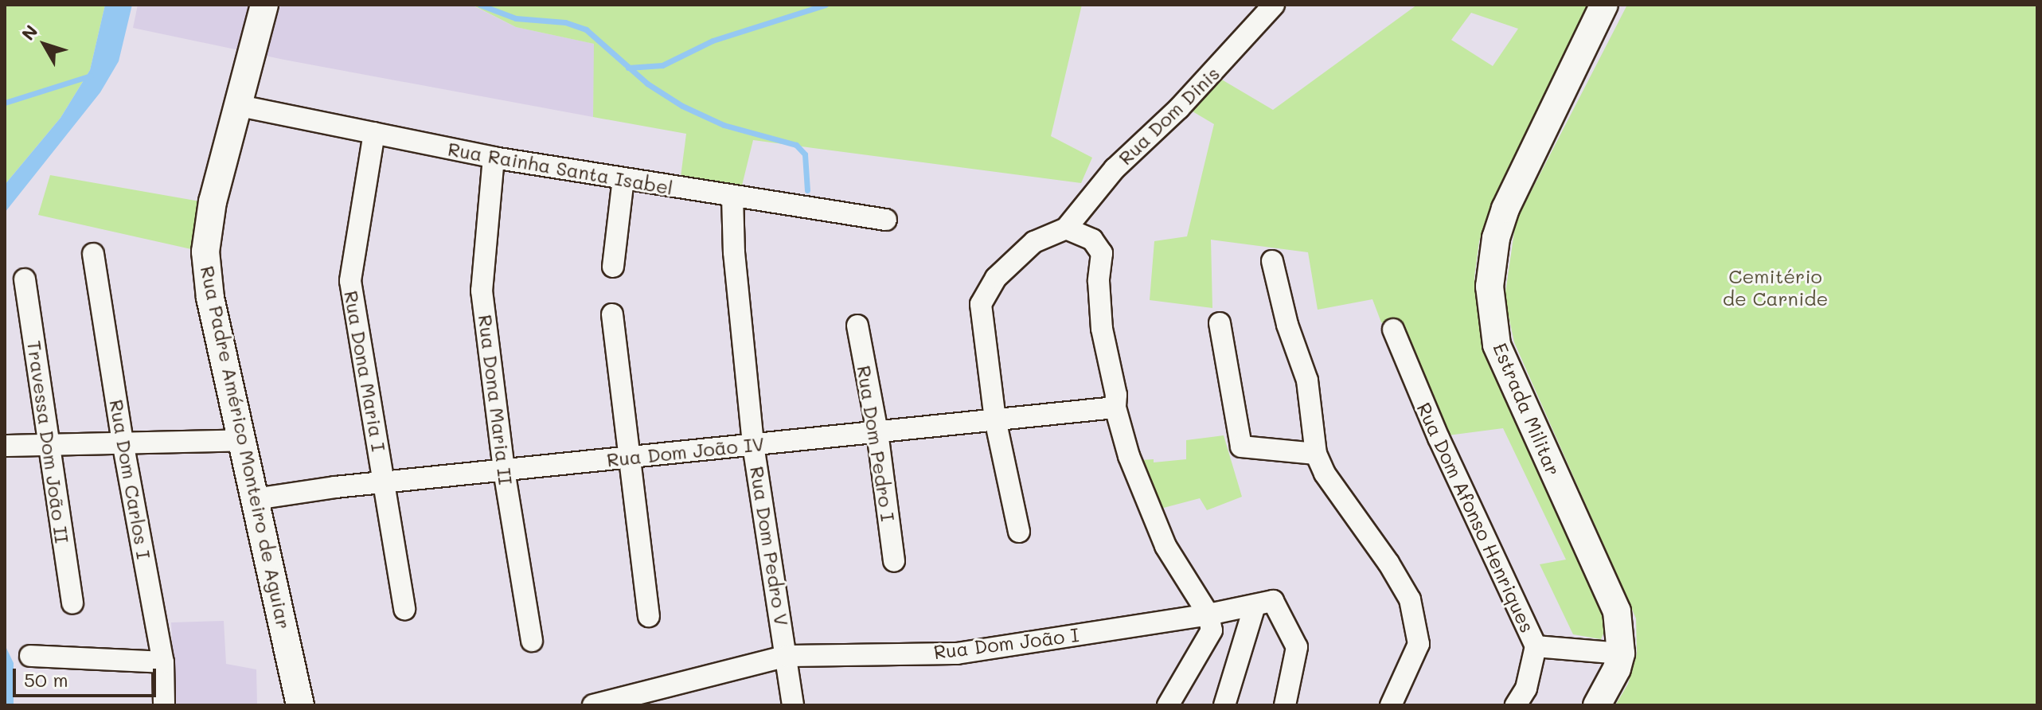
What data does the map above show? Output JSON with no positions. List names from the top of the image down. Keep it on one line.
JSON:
{"streets":{"street":["Rua Dom Dinis","Rua Rainha Santa Isabel","Rua Dona Maria I","Rua Dona Maria II","Estrada Militar","Travessa Dom João II","Rua Dom Pedro I","Rua Padre Américo Monteiro de Aguiar","Rua Dom João IV","Rua Dom Carlos I","Rua Dom Afonso Henriques","Rua Dom Pedro V","Rua Dom João I"]},"crossings":[["Rua Rainha Santa Isabel","Rua Dona Maria I"],["Rua Rainha Santa Isabel","Rua Dona Maria II"],["Rua Rainha Santa Isabel","Rua Padre Américo Monteiro de Aguiar"],["Rua Rainha Santa Isabel","Rua Dom Pedro V"],["Rua Dona Maria I","Rua Dom João IV"],["Rua Dona Maria II","Rua Dom João IV"],["Rua Dom Pedro I","Rua Dom João IV"],["Rua Padre Américo Monteiro de Aguiar","Rua Dom João IV"],["Rua Dom João IV","Rua Dom Pedro V"],["Rua Dom Pedro V","Rua Dom João I"]],"parks":["Cemitério de Carnide"],"scale_bar":"50 m","north":"top left"}
